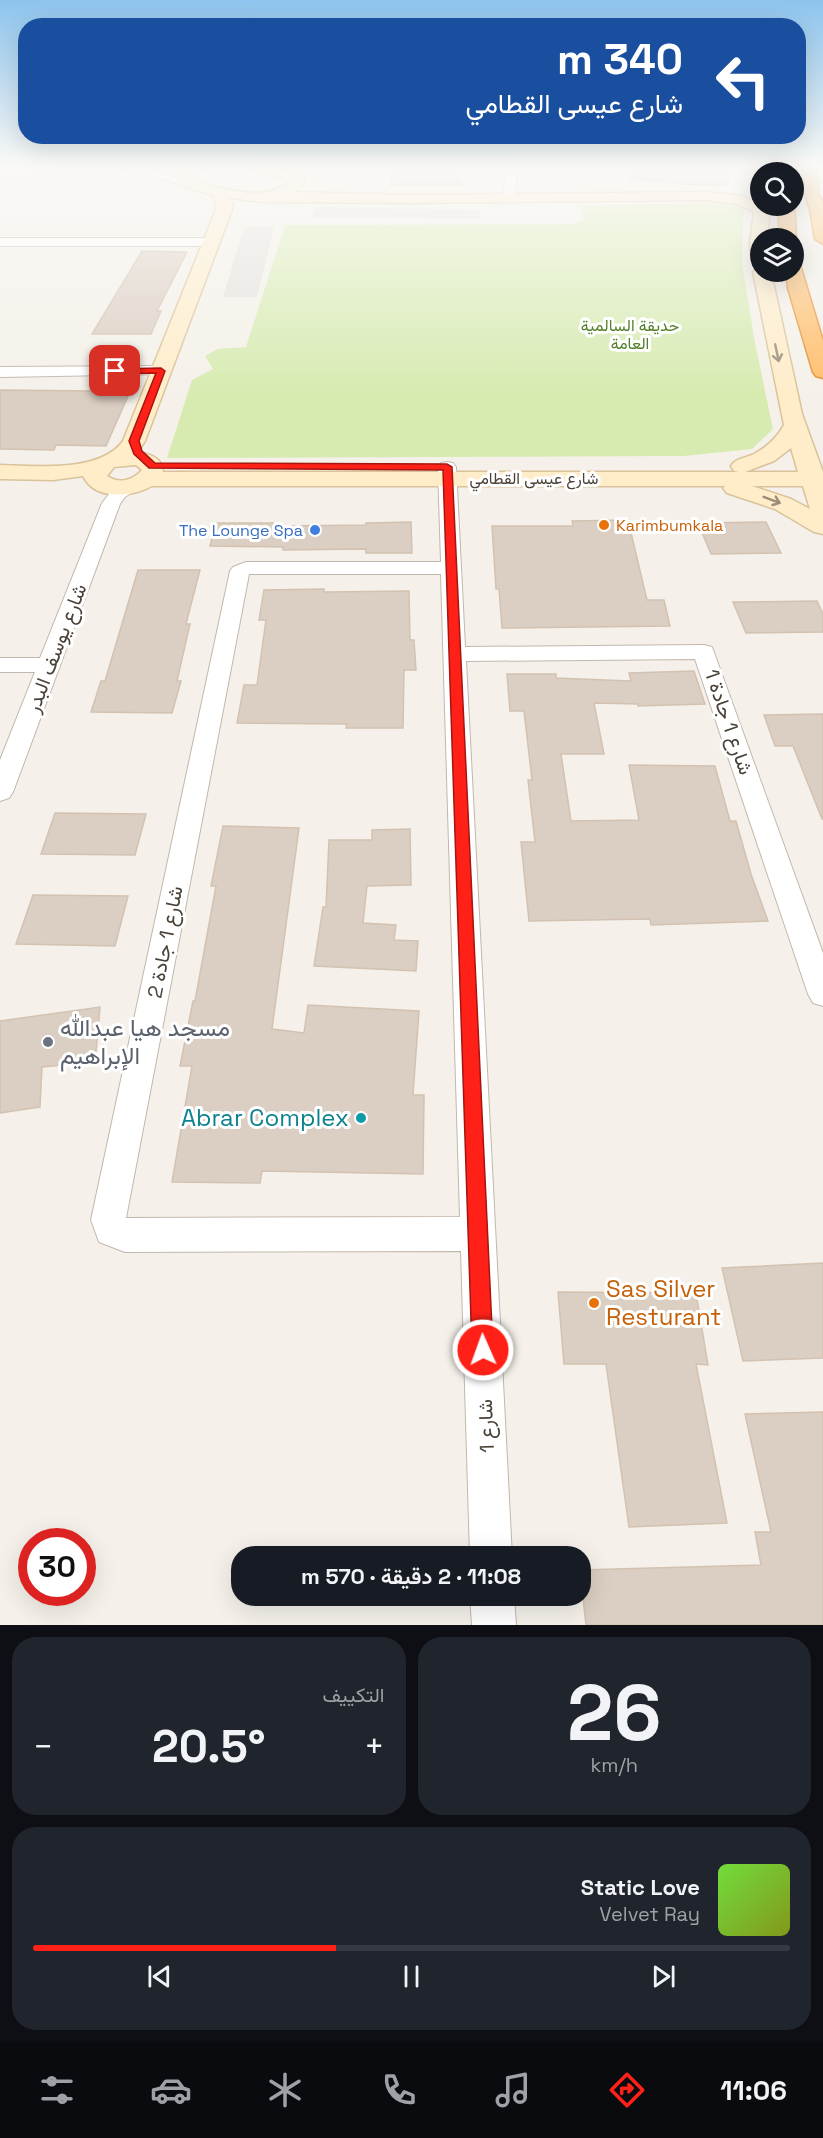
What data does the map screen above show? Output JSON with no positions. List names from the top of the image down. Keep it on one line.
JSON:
{"streets":{"street":["شارع عيسى القطامي","شارع يوسف البدر","شارع 1 جادة 1","شارع 1 جادة 2","شارع 1"]},"crossings":[["شارع عيسى القطامي","شارع يوسف البدر"],["شارع عيسى القطامي","شارع 1"],["شارع 1 جادة 1","شارع 1"],["شارع 1 جادة 2","شارع 1"]],"parks":["حديقة السالمية العامة"],"places":["Karimbumkala","The Lounge Spa","مسجد هيا عبدالله الإبراهيم","Abrar Complex","Sas Silver Resturant"],"page":{"turn":["340 m","شارع عيسى القطامي"],"limit":"30","trip":"11:08 · 2 دقيقة · 570 m","tile":[["26","km/h"],"التكييف"],"heat":["−","20.5°","+"],"song":["Static Love","Velvet Ray"],"tabs":"11:06"}}
